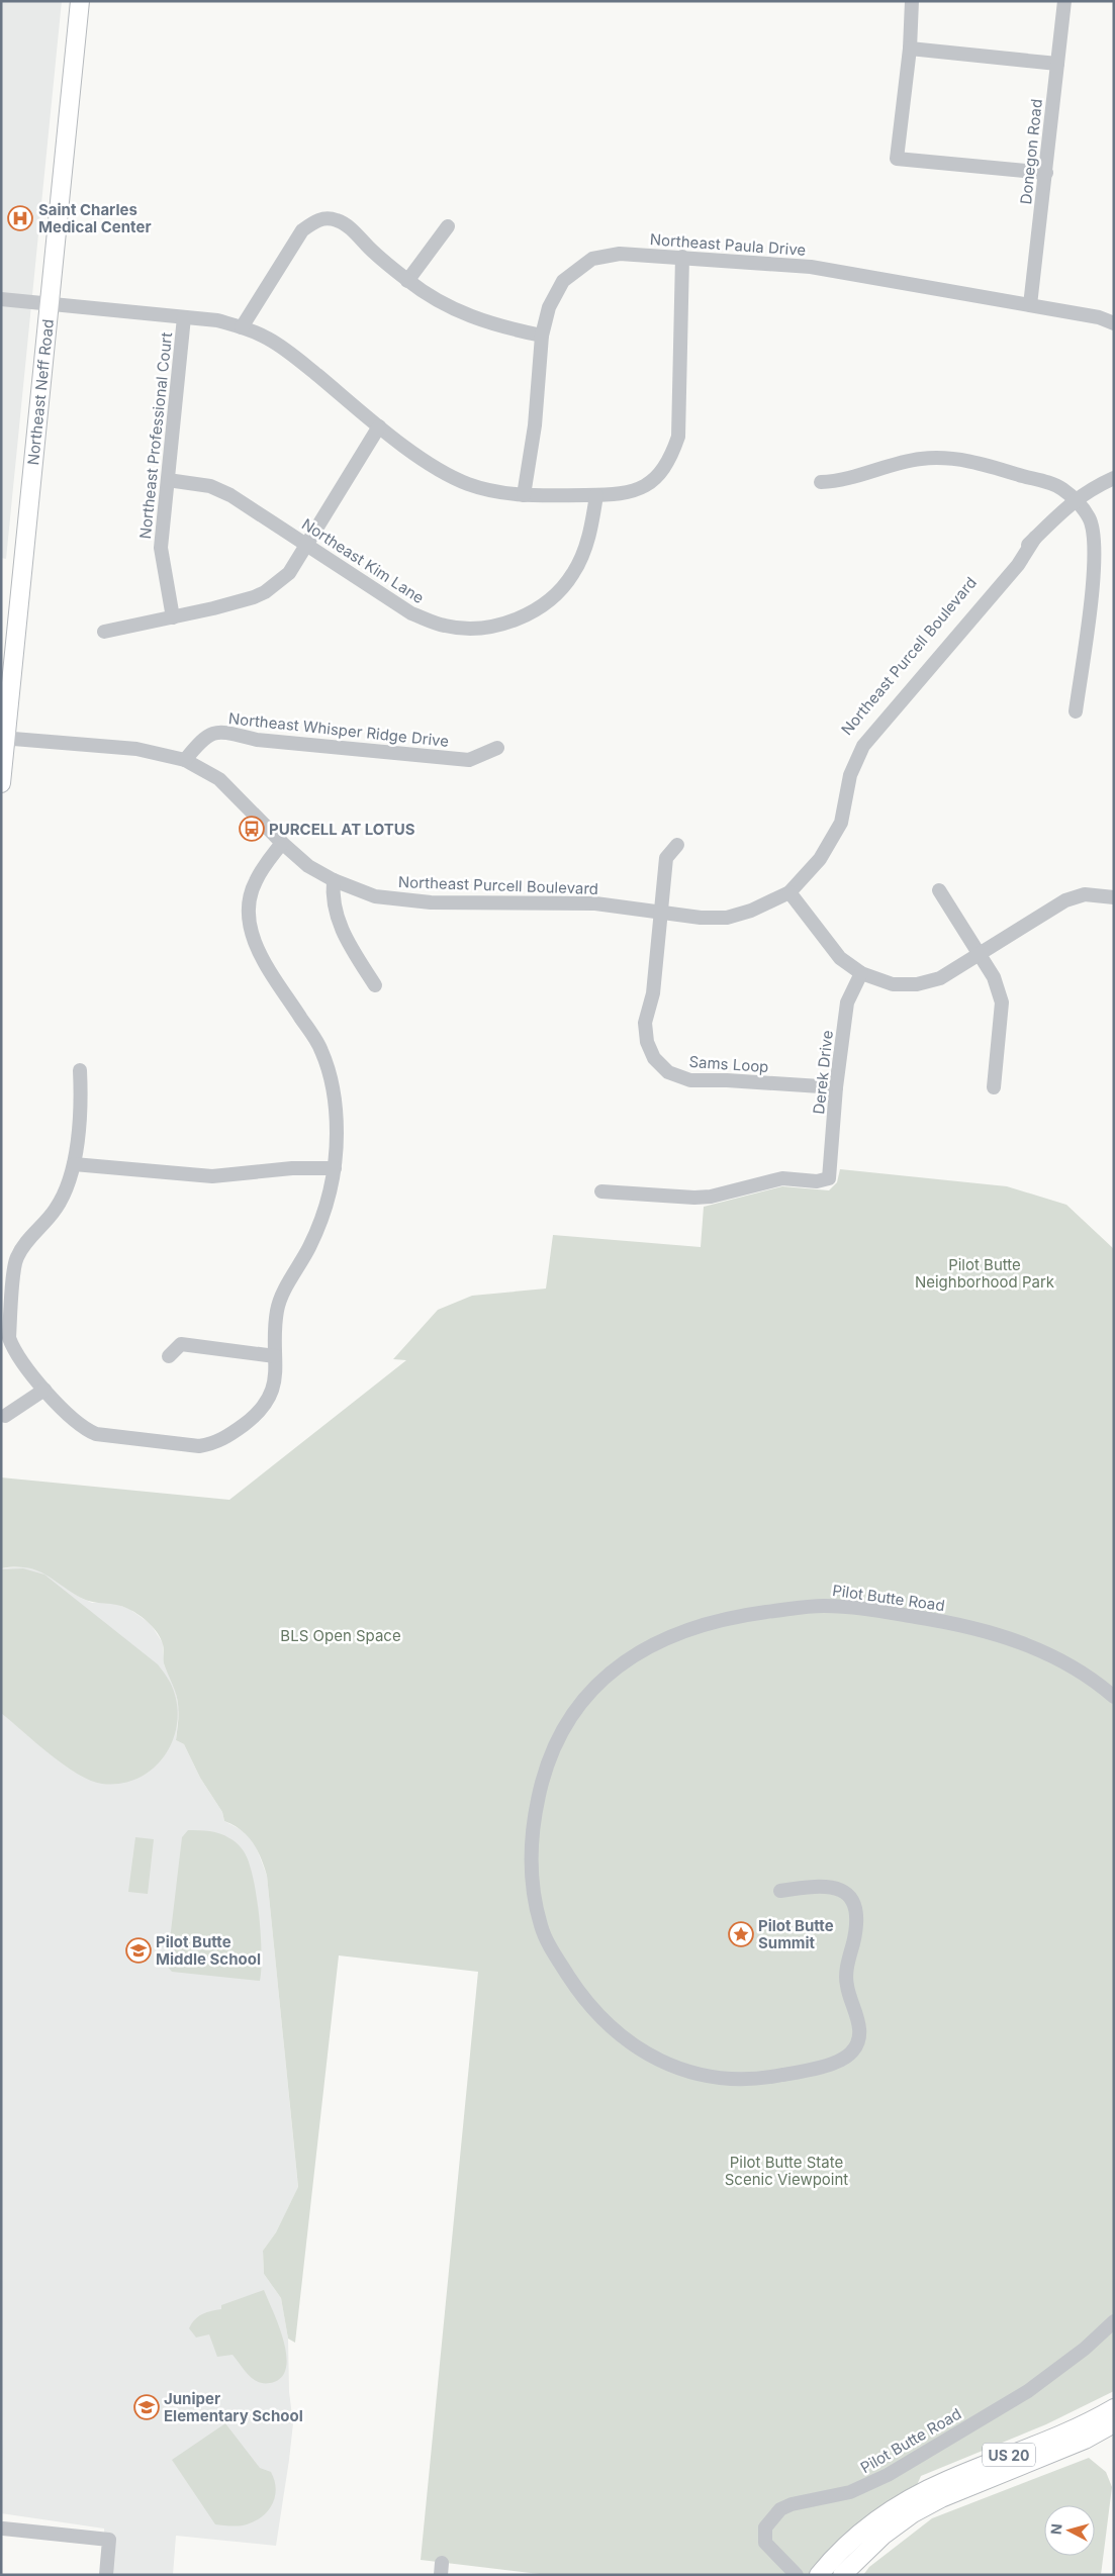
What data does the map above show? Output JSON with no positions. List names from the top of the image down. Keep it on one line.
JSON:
{"streets":{"main road":["Northeast Neff Road","US 20"],"street":["Donegon Road","Northeast Paula Drive","Northeast Professional Court","Northeast Kim Lane","Northeast Purcell Boulevard","Northeast Whisper Ridge Drive","Sams Loop","Derek Drive","Pilot Butte Road"]},"crossings":[["Donegon Road","Northeast Paula Drive"],["Northeast Neff Road","Northeast Purcell Boulevard"],["Northeast Professional Court","Northeast Kim Lane"],["Northeast Purcell Boulevard","Northeast Whisper Ridge Drive"],["Northeast Purcell Boulevard","Sams Loop"],["Sams Loop","Derek Drive"]],"parks":["Pilot Butte Neighborhood Park","BLS Open Space","Pilot Butte State Scenic Viewpoint"],"places":{"hospital":["Saint Charles Medical Center"],"bus stop":["PURCELL AT LOTUS"],"place":["Pilot Butte Summit"],"school or university":["Pilot Butte Middle School","Juniper Elementary School"]},"north":"left"}
